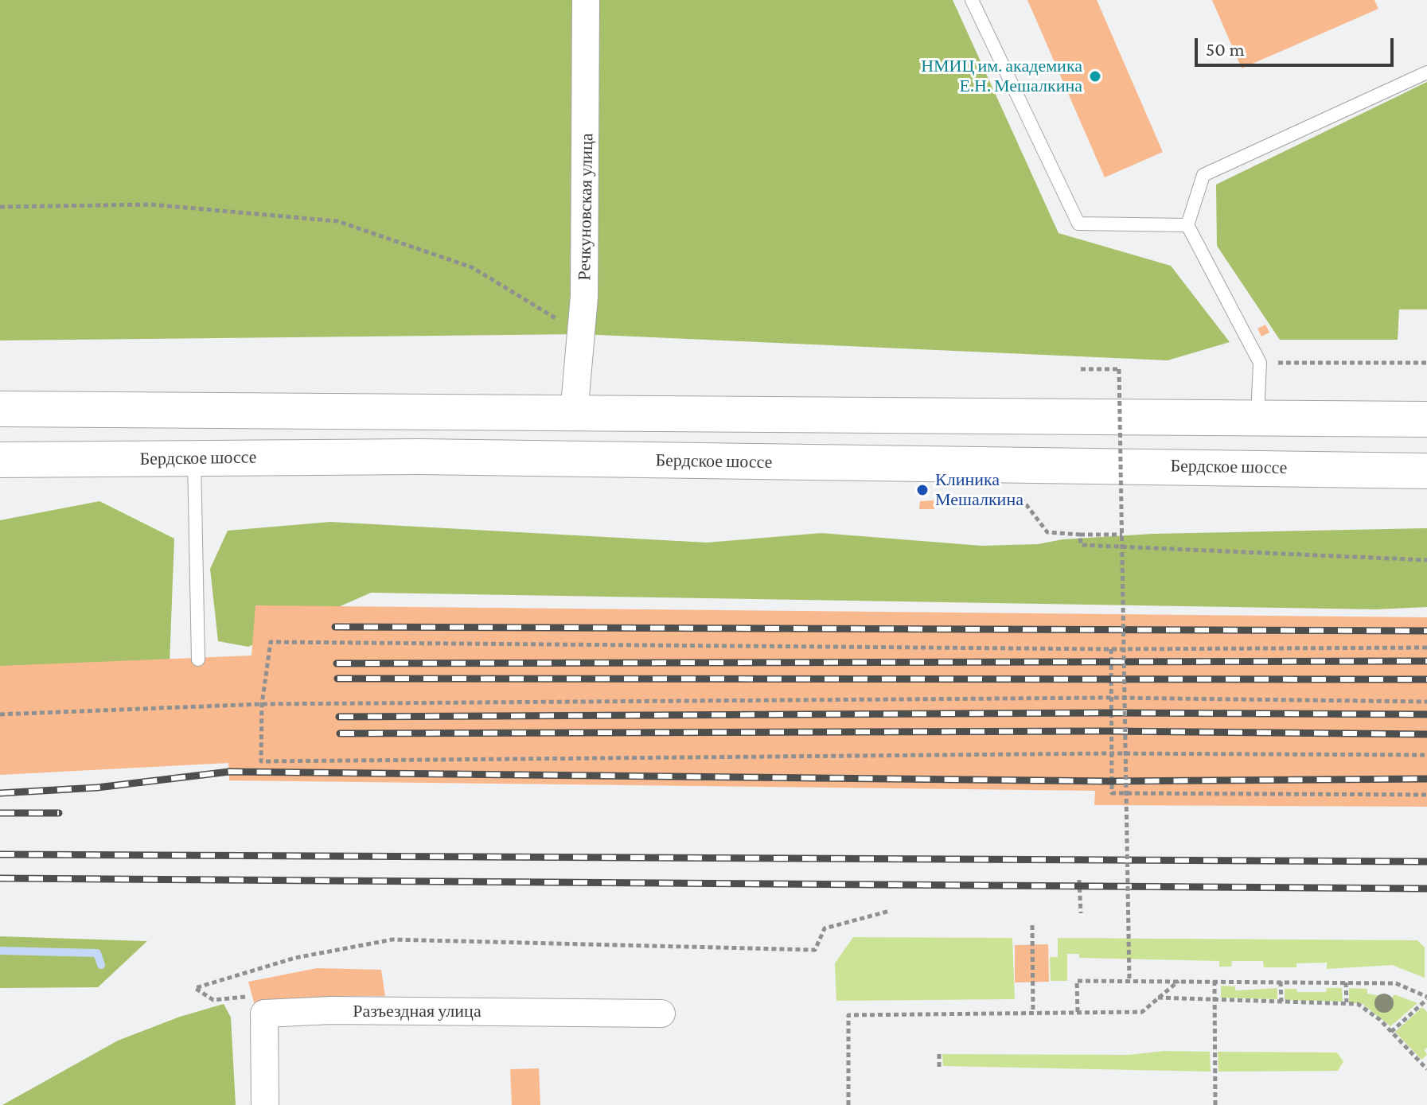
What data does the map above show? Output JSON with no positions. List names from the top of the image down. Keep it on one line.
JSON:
{"streets":{"highway":["Бердское шоссе"],"street":["Речкуновская улица","Разъездная улица"]},"places":["НМИЦ им. академика Е.Н. Мешалкина","Клиника Мешалкина"],"scale_bar":"50 m"}
